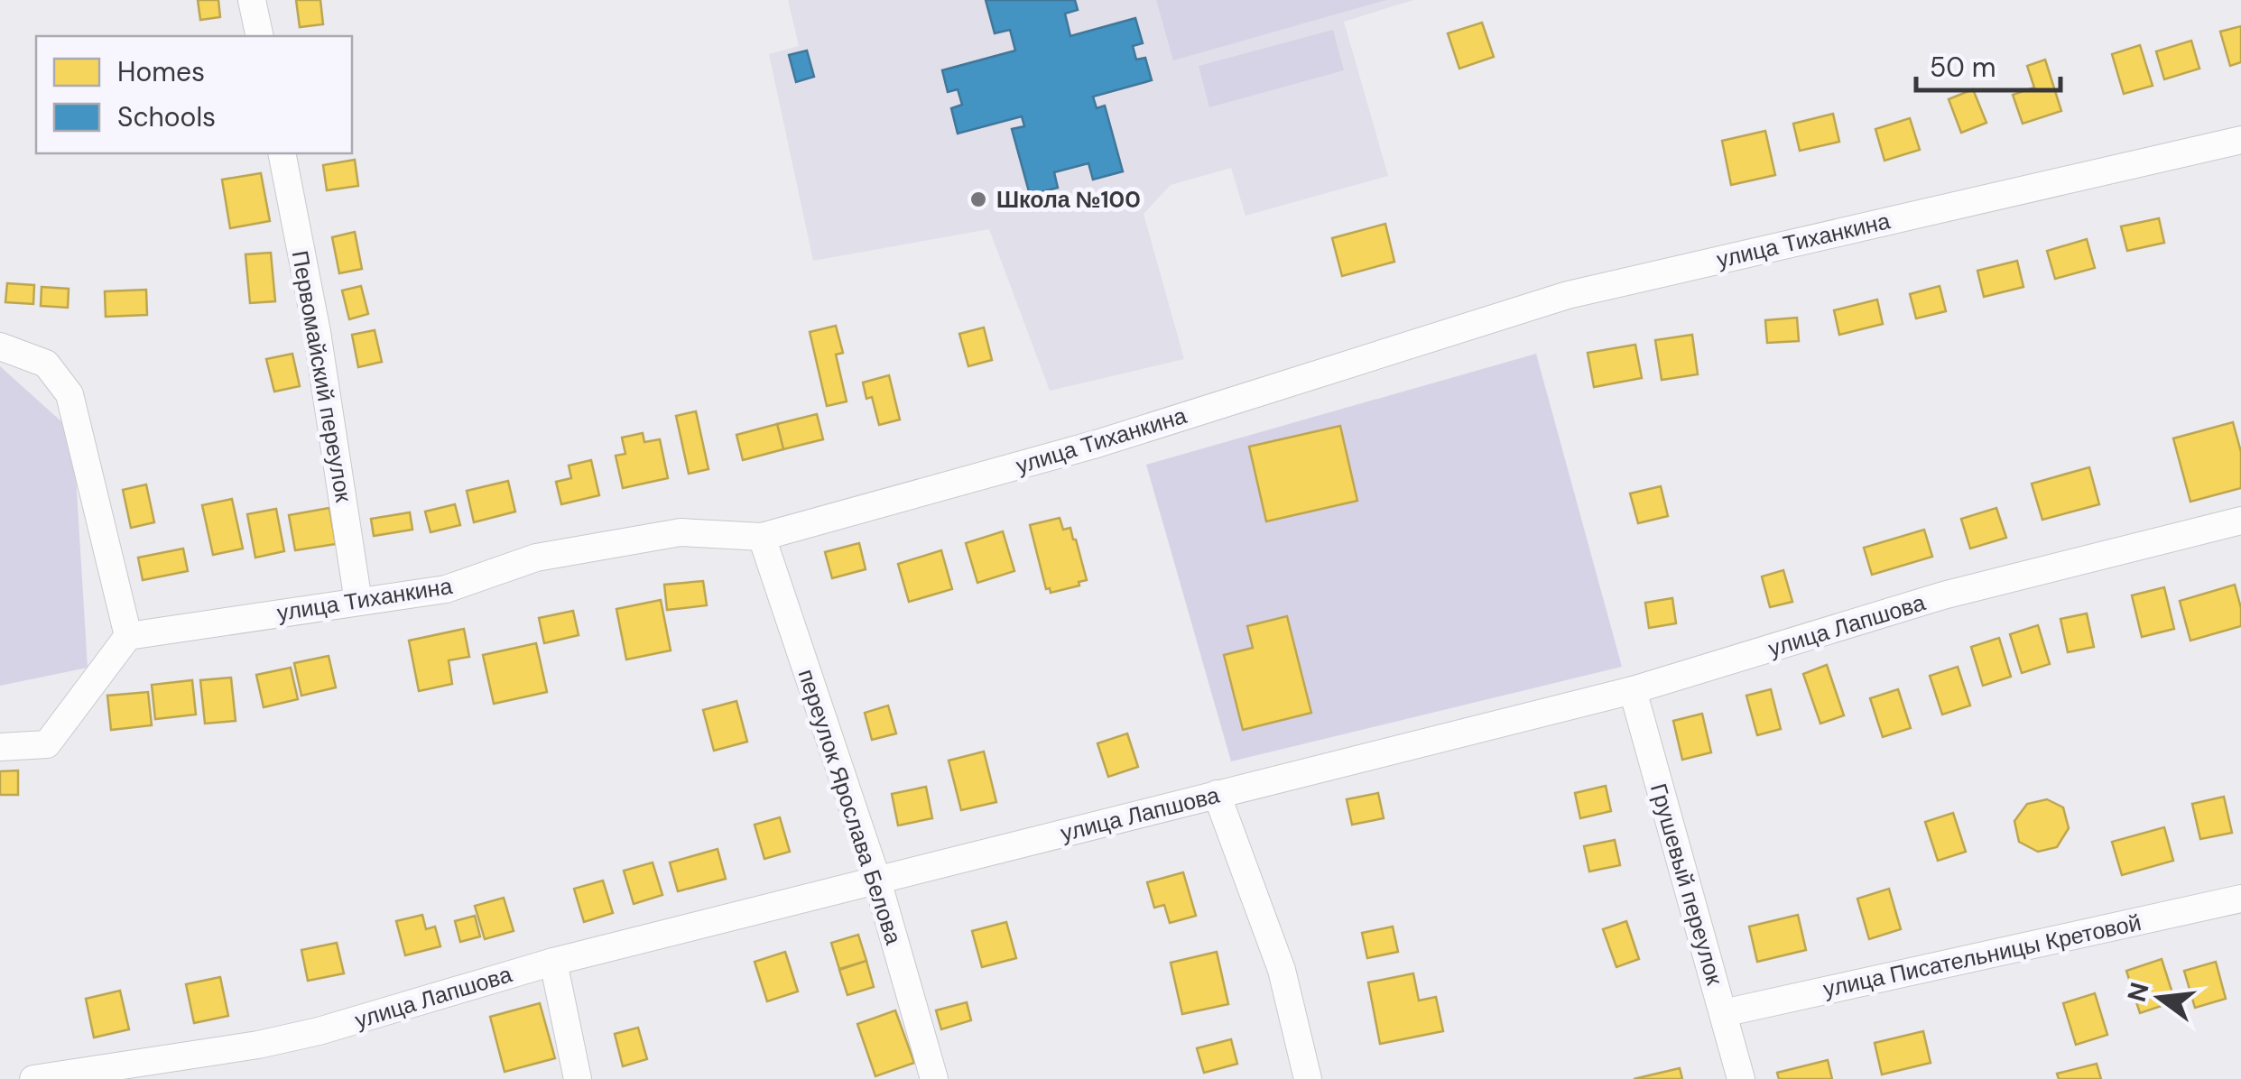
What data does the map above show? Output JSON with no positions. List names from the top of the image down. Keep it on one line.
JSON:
{"streets":{"street":["улица Тиханкина","Первомайский переулок","улица Лапшова","переулок Ярослава Белова","Грушевый переулок","улица Писательницы Кретовой"]},"crossings":[["улица Тиханкина","Первомайский переулок"],["улица Тиханкина","переулок Ярослава Белова"],["улица Лапшова","переулок Ярослава Белова"],["улица Лапшова","Грушевый переулок"],["Грушевый переулок","улица Писательницы Кретовой"]],"places":["Школа №100"],"legend":["Homes","Schools"],"scale_bar":"50 m","north":"left"}
